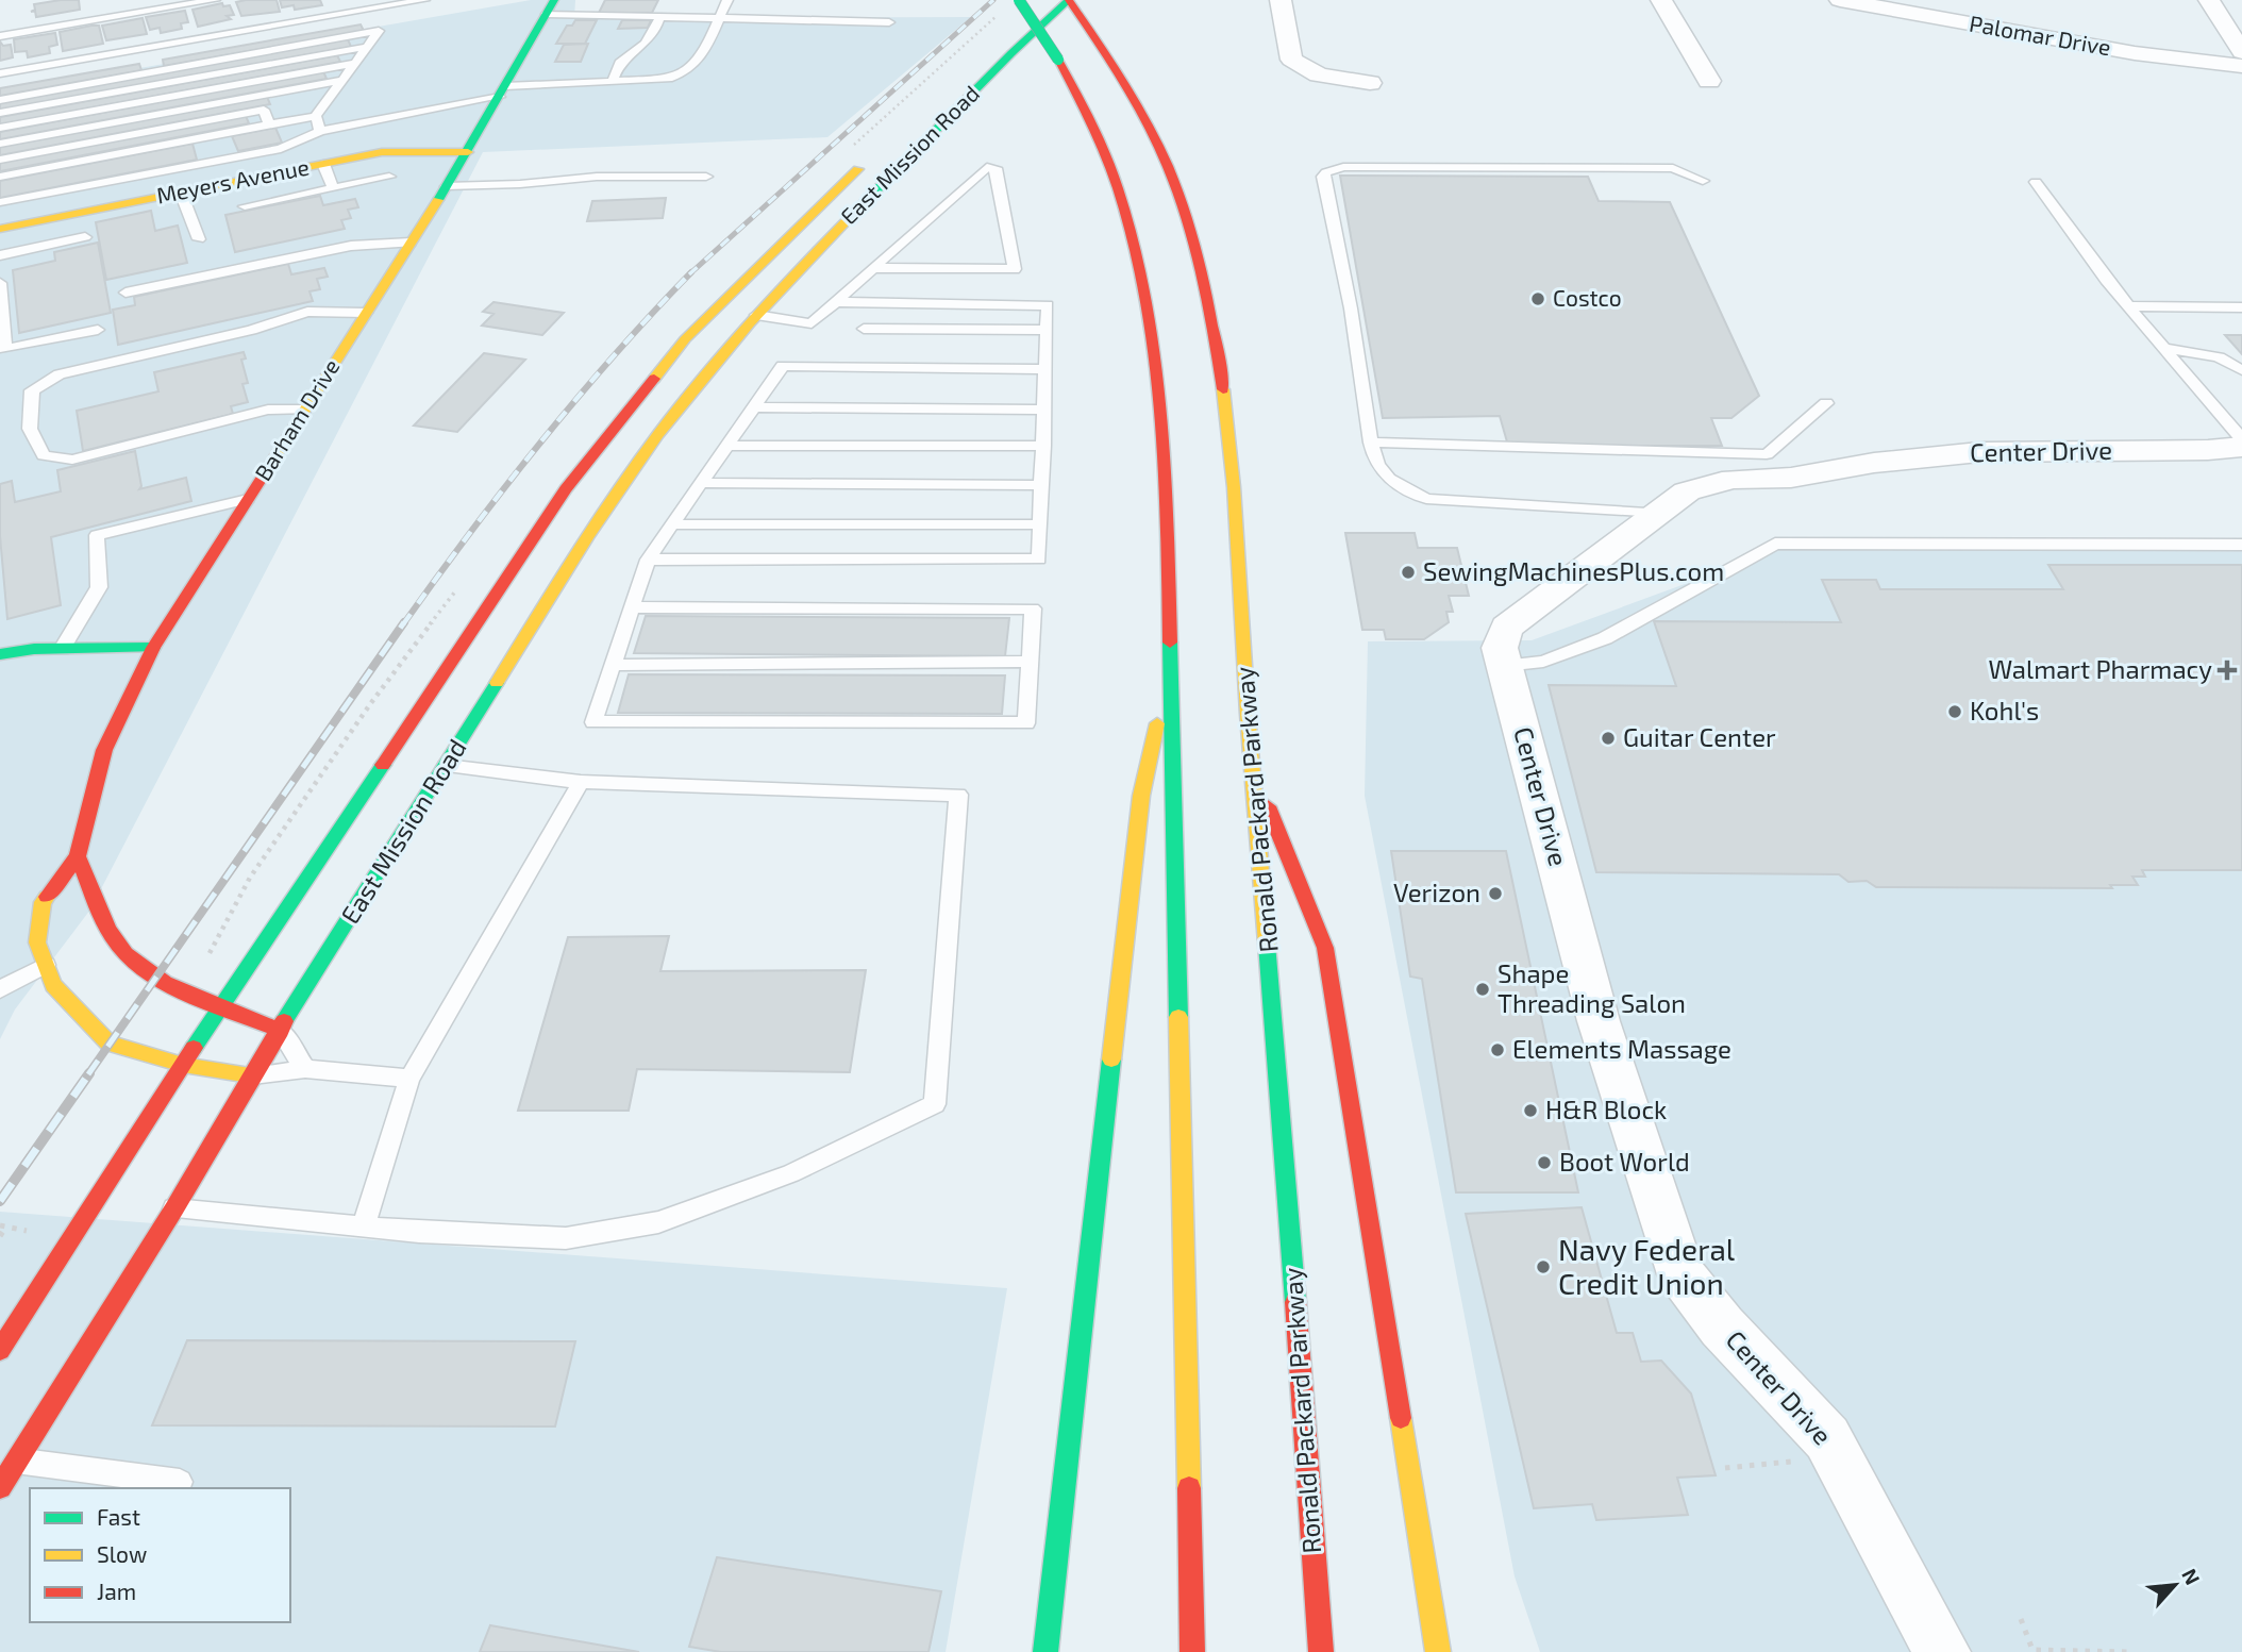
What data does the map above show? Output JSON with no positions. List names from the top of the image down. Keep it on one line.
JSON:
{"streets":{"main road":["East Mission Road","Meyers Avenue","Barham Drive","Ronald Packard Parkway"],"street":["Palomar Drive","Center Drive"]},"crossings":[["East Mission Road","Barham Drive"],["East Mission Road","Ronald Packard Parkway"],["Meyers Avenue","Barham Drive"]],"places":{"other":["Costco","SewingMachinesPlus.com","Kohl's","Guitar Center","Verizon","Shape Threading Salon","Elements Massage","H&R Block","Boot World","Navy Federal Credit Union"],"health":["Walmart Pharmacy"]},"legend":["Fast","Slow","Jam"],"north":"top right"}
